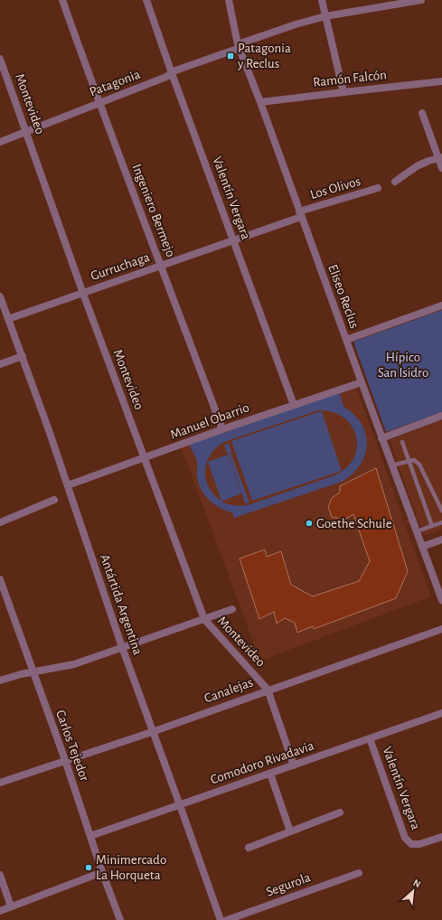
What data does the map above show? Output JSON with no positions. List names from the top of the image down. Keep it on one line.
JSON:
{"streets":{"street":["Ramón Falcón","Patagonia","Montevideo","Los Olivos","Valentín Vergara","Ingeniero Bermejo","Gurruchaga","Eliseo Reclus","Manuel Obarrio","Antártida Argentina","Canalejas","Carlos Tejedor","Comodoro Rivadavia","Segurola"]},"crossings":[["Ramón Falcón","Eliseo Reclus"],["Patagonia","Montevideo"],["Patagonia","Valentín Vergara"],["Patagonia","Ingeniero Bermejo"],["Patagonia","Eliseo Reclus"],["Montevideo","Gurruchaga"],["Montevideo","Manuel Obarrio"],["Montevideo","Canalejas"],["Los Olivos","Gurruchaga"],["Los Olivos","Eliseo Reclus"],["Valentín Vergara","Gurruchaga"],["Valentín Vergara","Manuel Obarrio"],["Valentín Vergara","Comodoro Rivadavia"],["Ingeniero Bermejo","Gurruchaga"],["Ingeniero Bermejo","Manuel Obarrio"],["Gurruchaga","Eliseo Reclus"],["Gurruchaga","Antártida Argentina"],["Eliseo Reclus","Manuel Obarrio"],["Manuel Obarrio","Antártida Argentina"],["Antártida Argentina","Canalejas"],["Antártida Argentina","Comodoro Rivadavia"],["Canalejas","Carlos Tejedor"],["Carlos Tejedor","Comodoro Rivadavia"]],"parks":["Hípico San Isidro"],"places":{"transit":["Patagonia y Reclus"],"other":["Goethe Schule","Minimercado La Horqueta"]},"north":"top right"}
